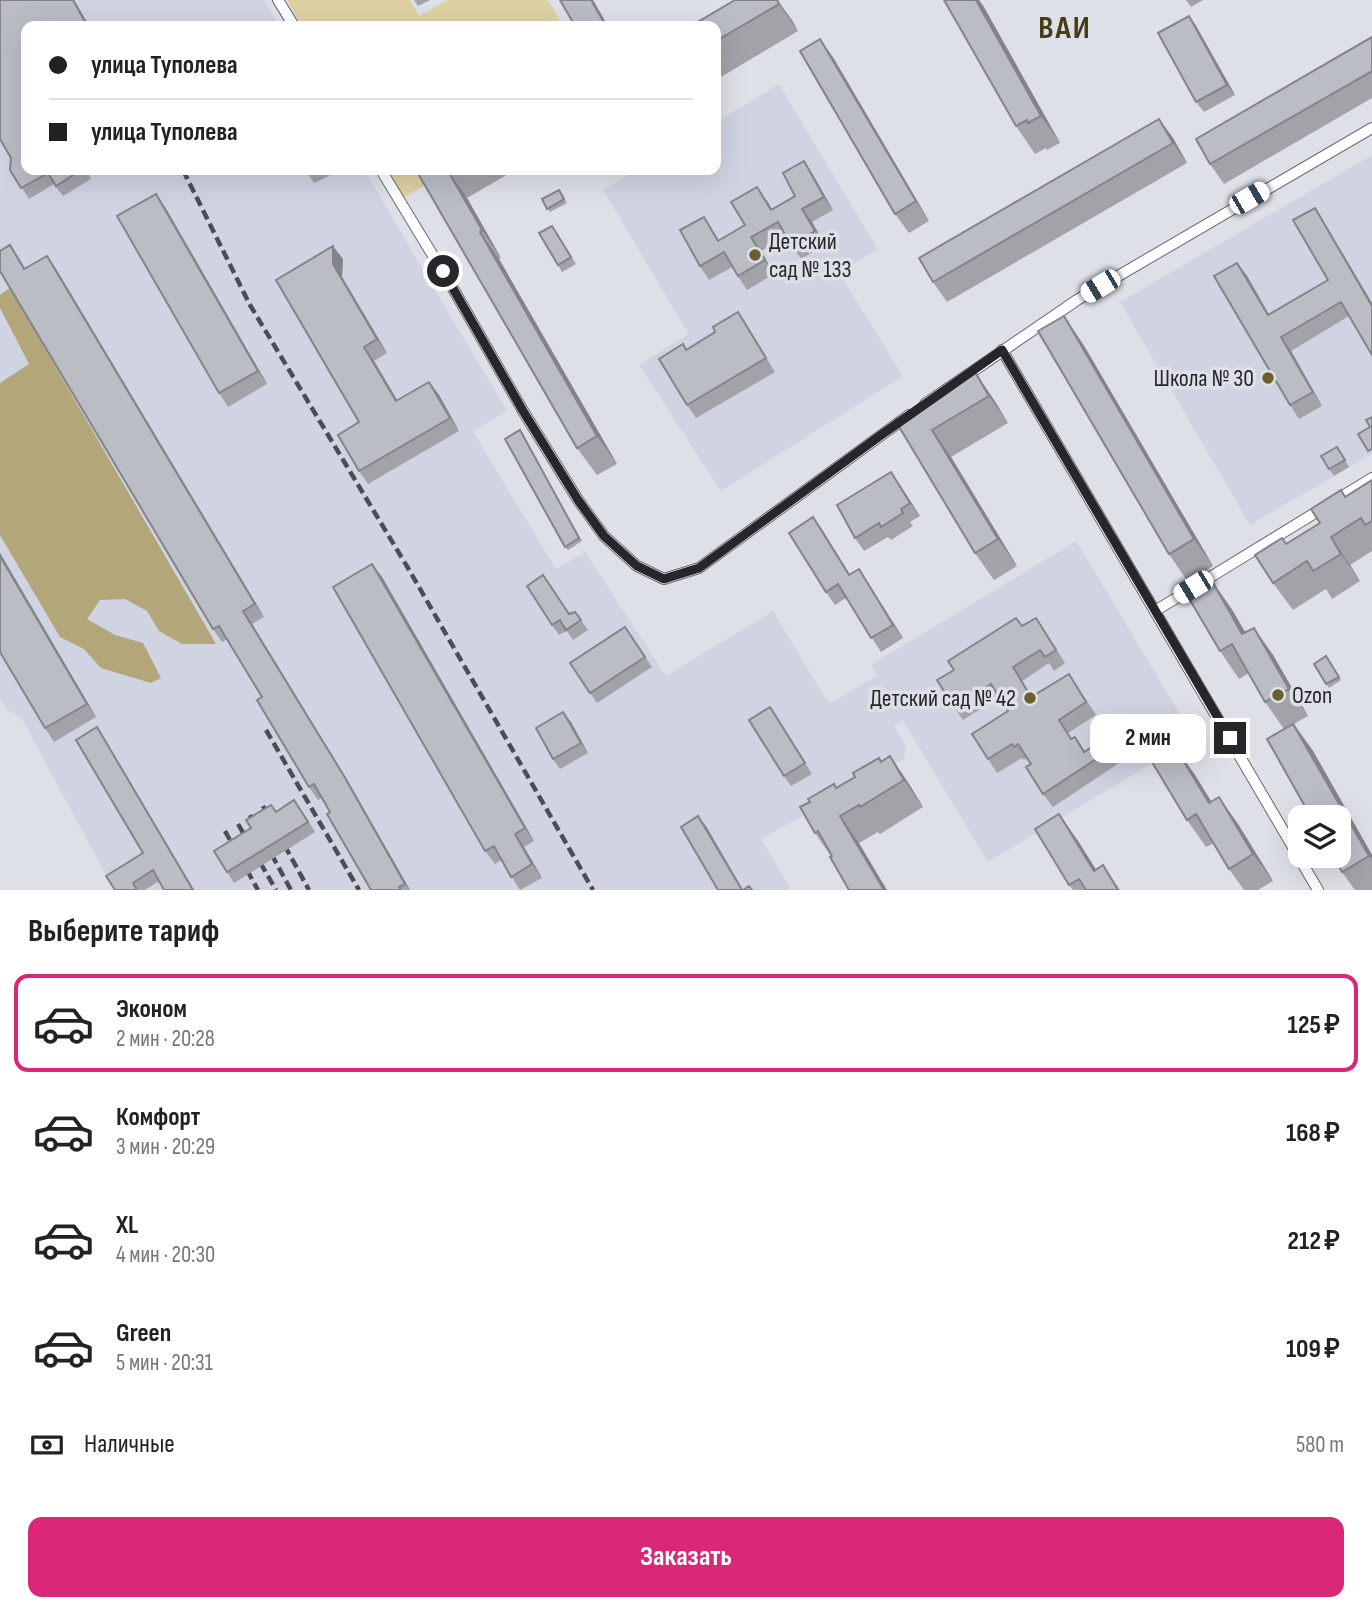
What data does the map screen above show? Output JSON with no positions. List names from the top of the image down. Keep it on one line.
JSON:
{"districts":["ВАИ"],"places":["Детский сад № 133","Школа № 30","Ozon","Детский сад № 42"],"page":{"banner":["улица Туполева","улица Туполева"],"bubble":"2 мин","heading":"Выберите тариф","list":[{"name":"Эконом","note":"2 мин · 20:28","value":"125 ₽"},{"name":"Комфорт","note":"3 мин · 20:29","value":"168 ₽"},{"name":"XL","note":"4 мин · 20:30","value":"212 ₽"},{"name":"Green","note":"5 мин · 20:31","value":"109 ₽"}],"pay":["Наличные","580 m"],"buttons":"Заказать"}}
